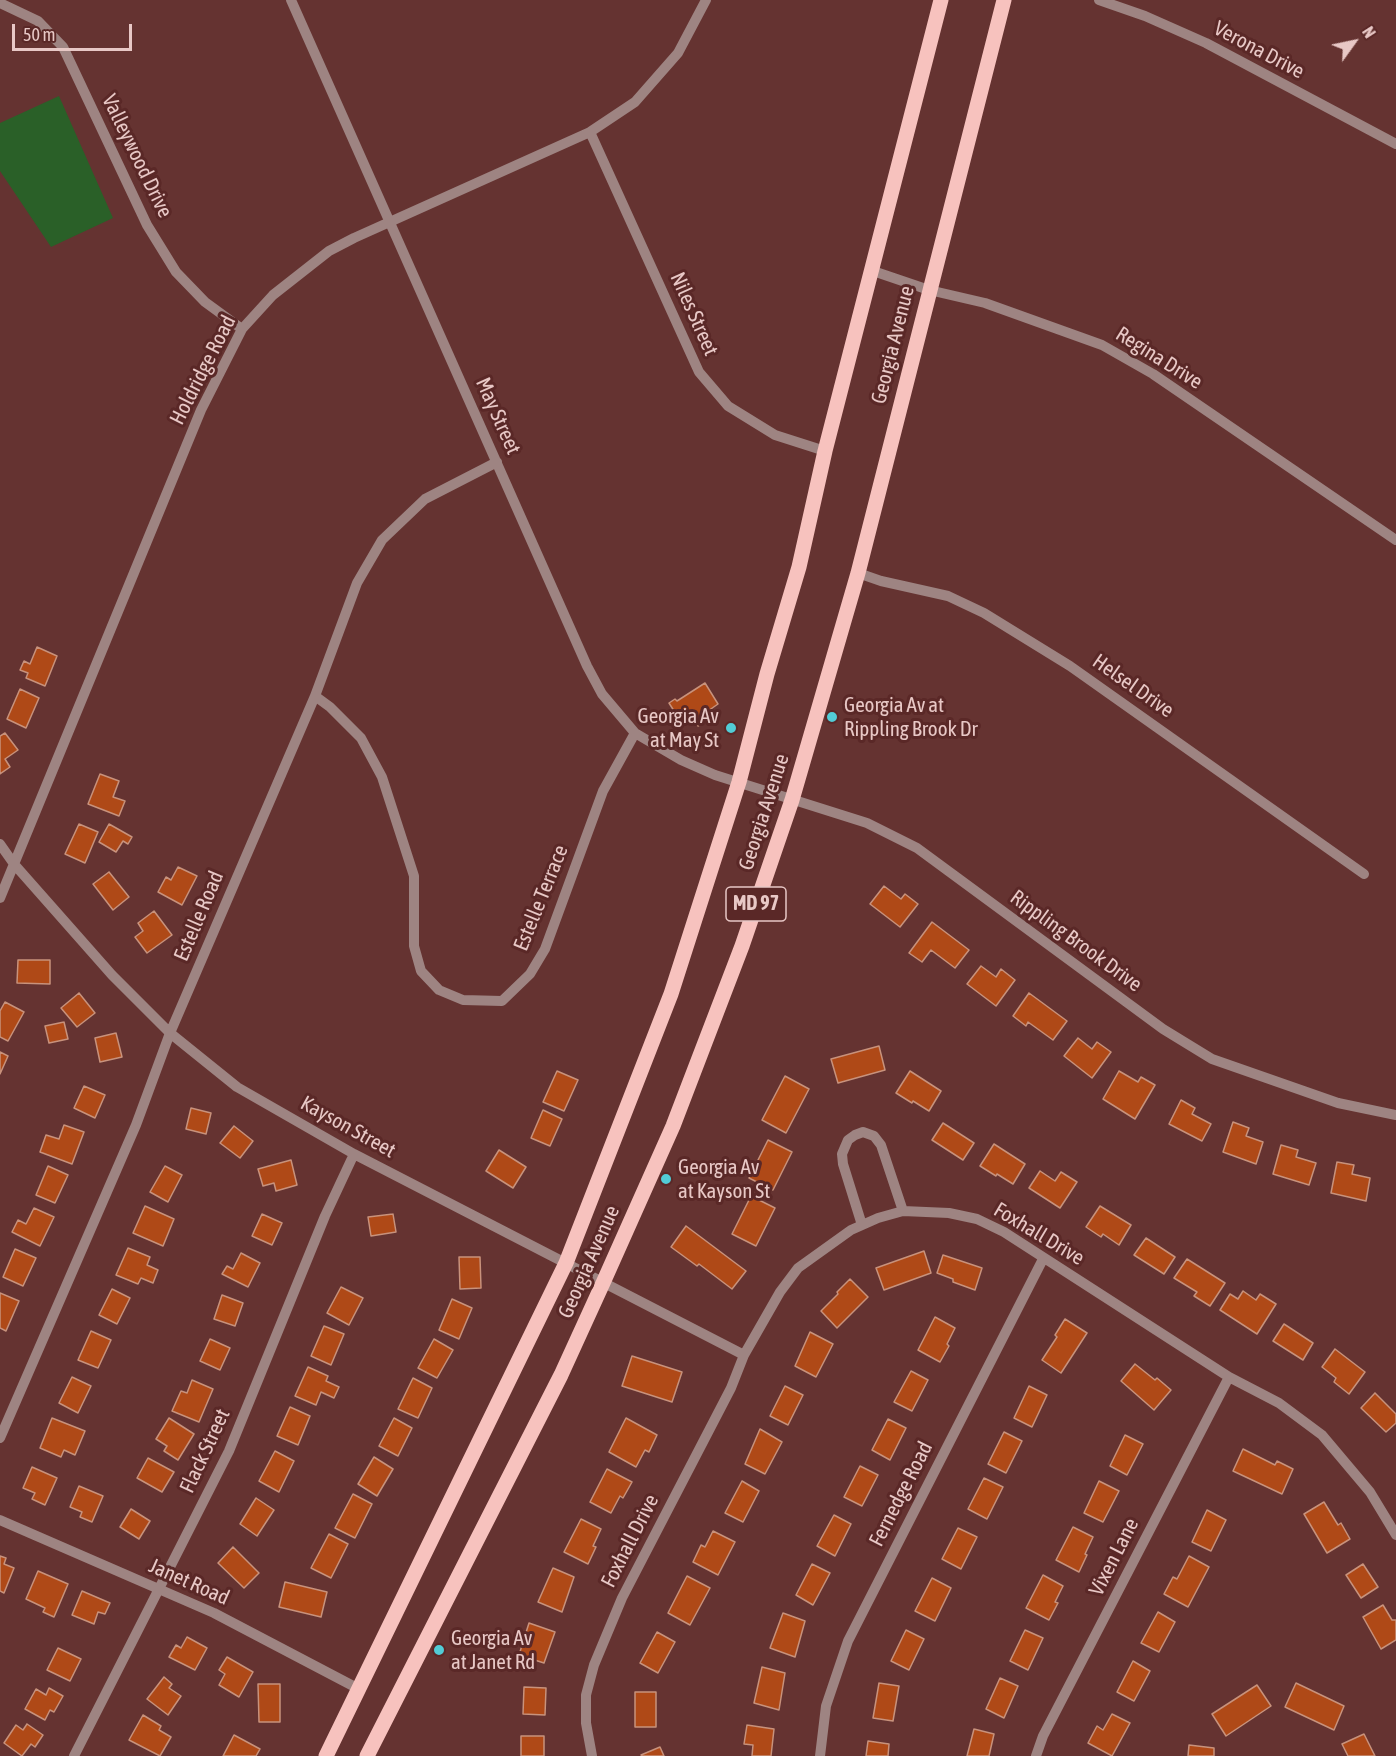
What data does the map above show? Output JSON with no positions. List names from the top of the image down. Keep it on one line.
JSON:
{"streets":{"main road":["Georgia Avenue","MD 97"],"street":["Verona Drive","Valleywood Drive","Niles Street","Regina Drive","Holdridge Road","May Street","Helsel Drive","Estelle Terrace","Estelle Road","Rippling Brook Drive","Kayson Street","Foxhall Drive","Flack Street","Fernedge Road","Vixen Lane","Janet Road"]},"crossings":[["Valleywood Drive","Holdridge Road"],["Niles Street","Georgia Avenue"],["Niles Street","Holdridge Road"],["Georgia Avenue","Regina Drive"],["Georgia Avenue","May Street"],["Georgia Avenue","Helsel Drive"],["Georgia Avenue","Rippling Brook Drive"],["Georgia Avenue","Kayson Street"],["Georgia Avenue","Janet Road"],["Holdridge Road","May Street"],["Holdridge Road","Kayson Street"],["May Street","Estelle Terrace"],["May Street","Estelle Road"],["May Street","Rippling Brook Drive"],["Estelle Terrace","Estelle Road"],["Estelle Road","Kayson Street"],["Kayson Street","Foxhall Drive"],["Kayson Street","Flack Street"],["Foxhall Drive","Fernedge Road"],["Foxhall Drive","Vixen Lane"],["Flack Street","Janet Road"]],"places":["Georgia Av at Rippling Brook Dr","Georgia Av at May St","Georgia Av at Kayson St","Georgia Av at Janet Rd"],"scale_bar":"50 m","north":"top right"}
